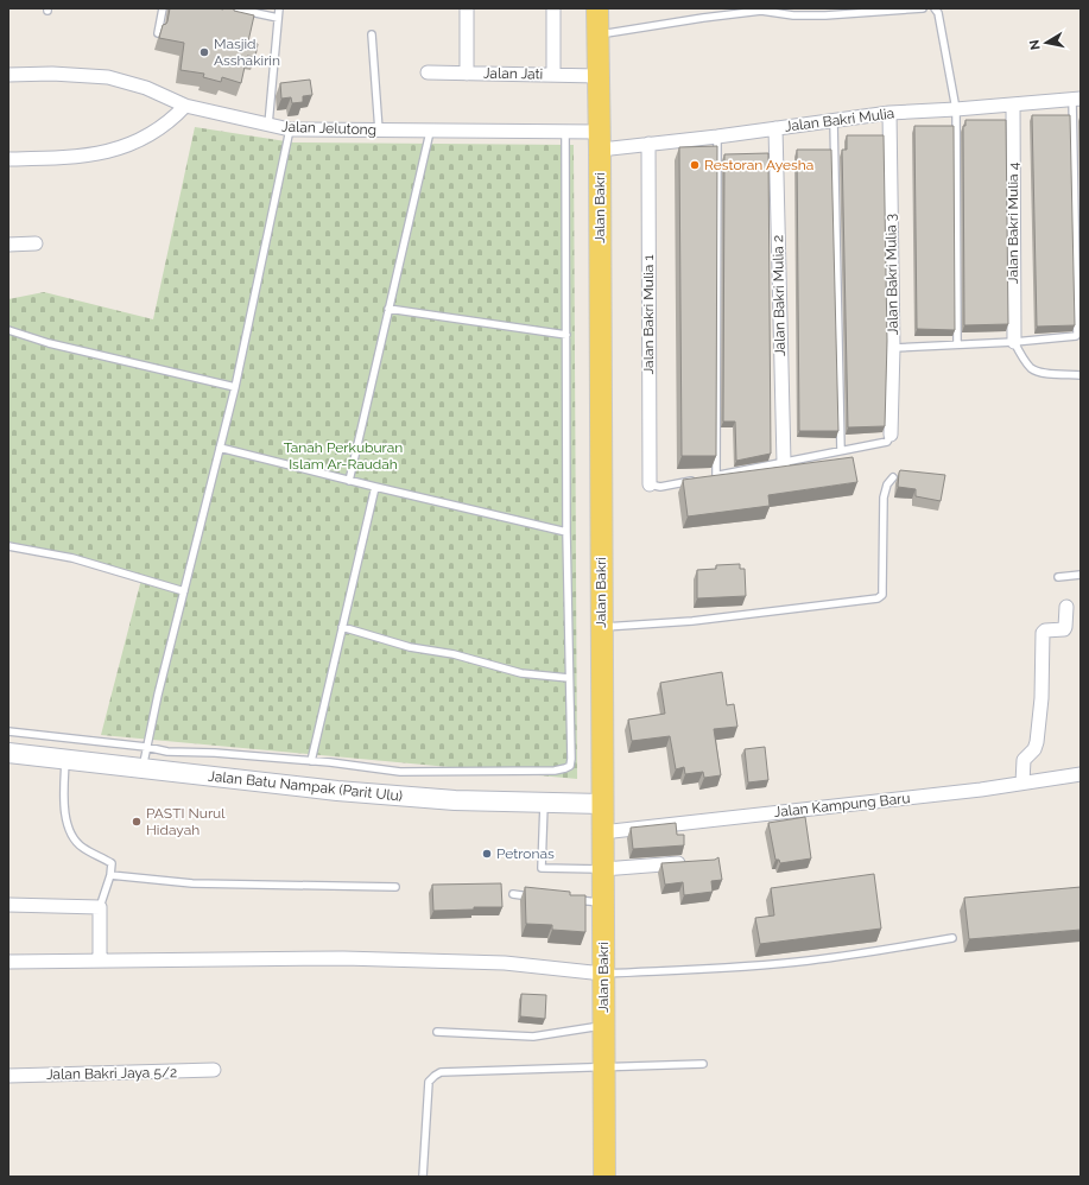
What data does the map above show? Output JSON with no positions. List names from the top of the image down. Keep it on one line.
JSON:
{"streets":{"main road":["Jalan Bakri"],"street":["Jalan Jati","Jalan Bakri Mulia","Jalan Jelutong","Jalan Bakri Mulia 4","Jalan Bakri Mulia 3","Jalan Bakri Mulia 2","Jalan Bakri Mulia 1","Jalan Batu Nampak (Parit Ulu)","Jalan Kampung Baru","Jalan Bakri Jaya 5/2"]},"crossings":[["Jalan Jati","Jalan Bakri"],["Jalan Bakri Mulia","Jalan Jelutong"],["Jalan Bakri Mulia","Jalan Bakri"],["Jalan Bakri Mulia","Jalan Bakri Mulia 4"],["Jalan Bakri Mulia","Jalan Bakri Mulia 3"],["Jalan Bakri Mulia","Jalan Bakri Mulia 2"],["Jalan Bakri Mulia","Jalan Bakri Mulia 1"],["Jalan Jelutong","Jalan Bakri"],["Jalan Bakri","Jalan Batu Nampak (Parit Ulu)"],["Jalan Bakri","Jalan Kampung Baru"]],"parks":["Tanah Perkuburan Islam Ar-Raudah"],"places":["Masjid Asshakirin","Restoran Ayesha","PASTI Nurul Hidayah","Petronas"],"north":"left"}
